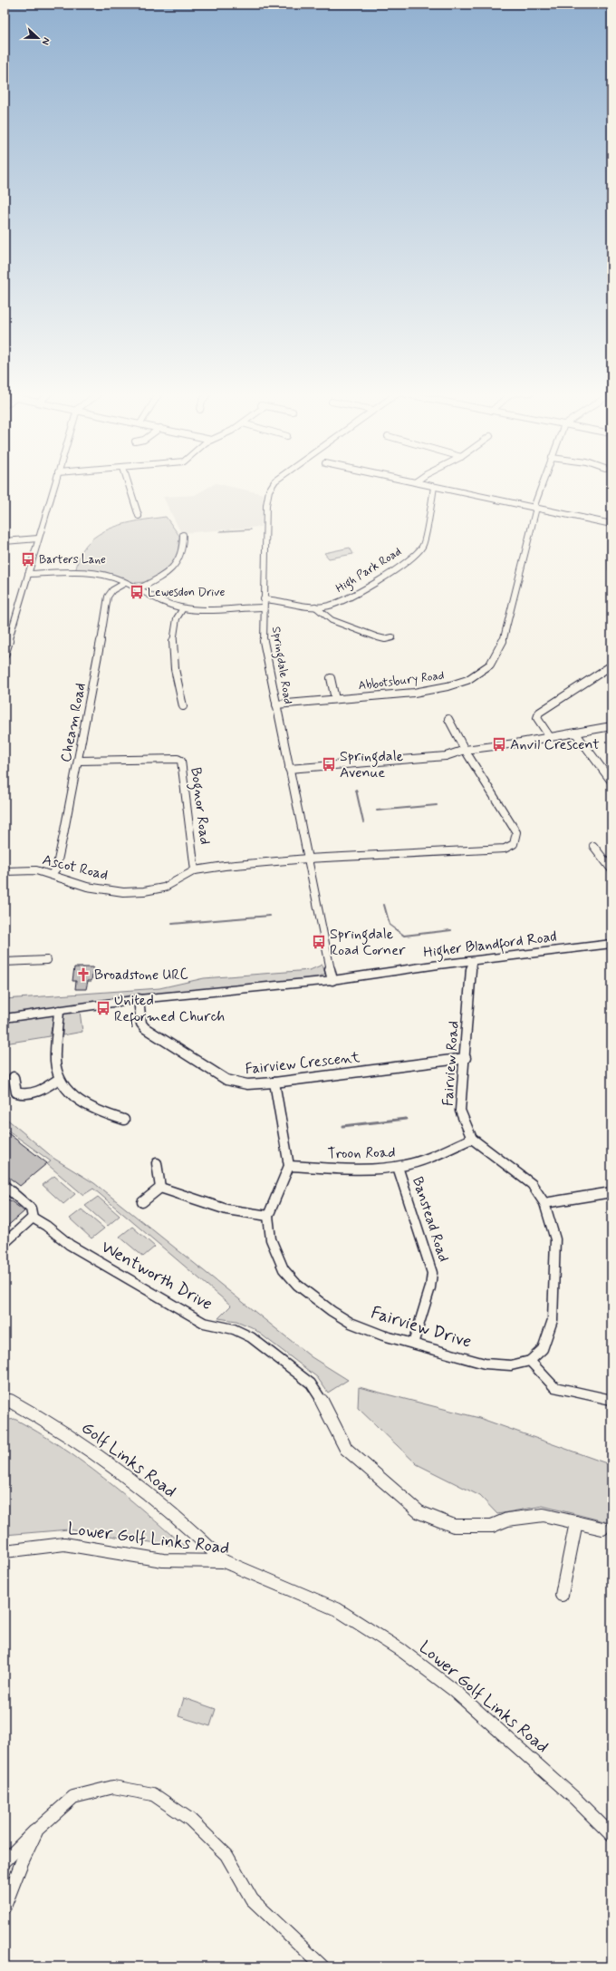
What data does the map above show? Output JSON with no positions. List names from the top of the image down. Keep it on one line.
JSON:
{"streets":{"main road":["Higher Blandford Road"],"street":["High Park Road","Springdale Road","Abbotsbury Road","Cheam Road","Bognor Road","Ascot Road","Fairview Crescent","Fairview Road","Troon Road","Banstead Road","Wentworth Drive","Fairview Drive","Golf Links Road","Lower Golf Links Road"]},"crossings":[["High Park Road","Springdale Road"],["Springdale Road","Abbotsbury Road"],["Springdale Road","Ascot Road"],["Springdale Road","Higher Blandford Road"],["Cheam Road","Bognor Road"],["Cheam Road","Ascot Road"],["Bognor Road","Ascot Road"],["Higher Blandford Road","Fairview Crescent"],["Higher Blandford Road","Fairview Road"],["Fairview Crescent","Fairview Road"],["Fairview Road","Troon Road"],["Troon Road","Banstead Road"],["Troon Road","Fairview Drive"],["Banstead Road","Fairview Drive"],["Golf Links Road","Lower Golf Links Road"]],"places":{"bus stop":["Barters Lane","Lewesdon Drive","Anvil Crescent","Springdale Avenue","Springdale Road Corner","United Reformed Church"],"church":["Broadstone URC"]},"north":"right"}
